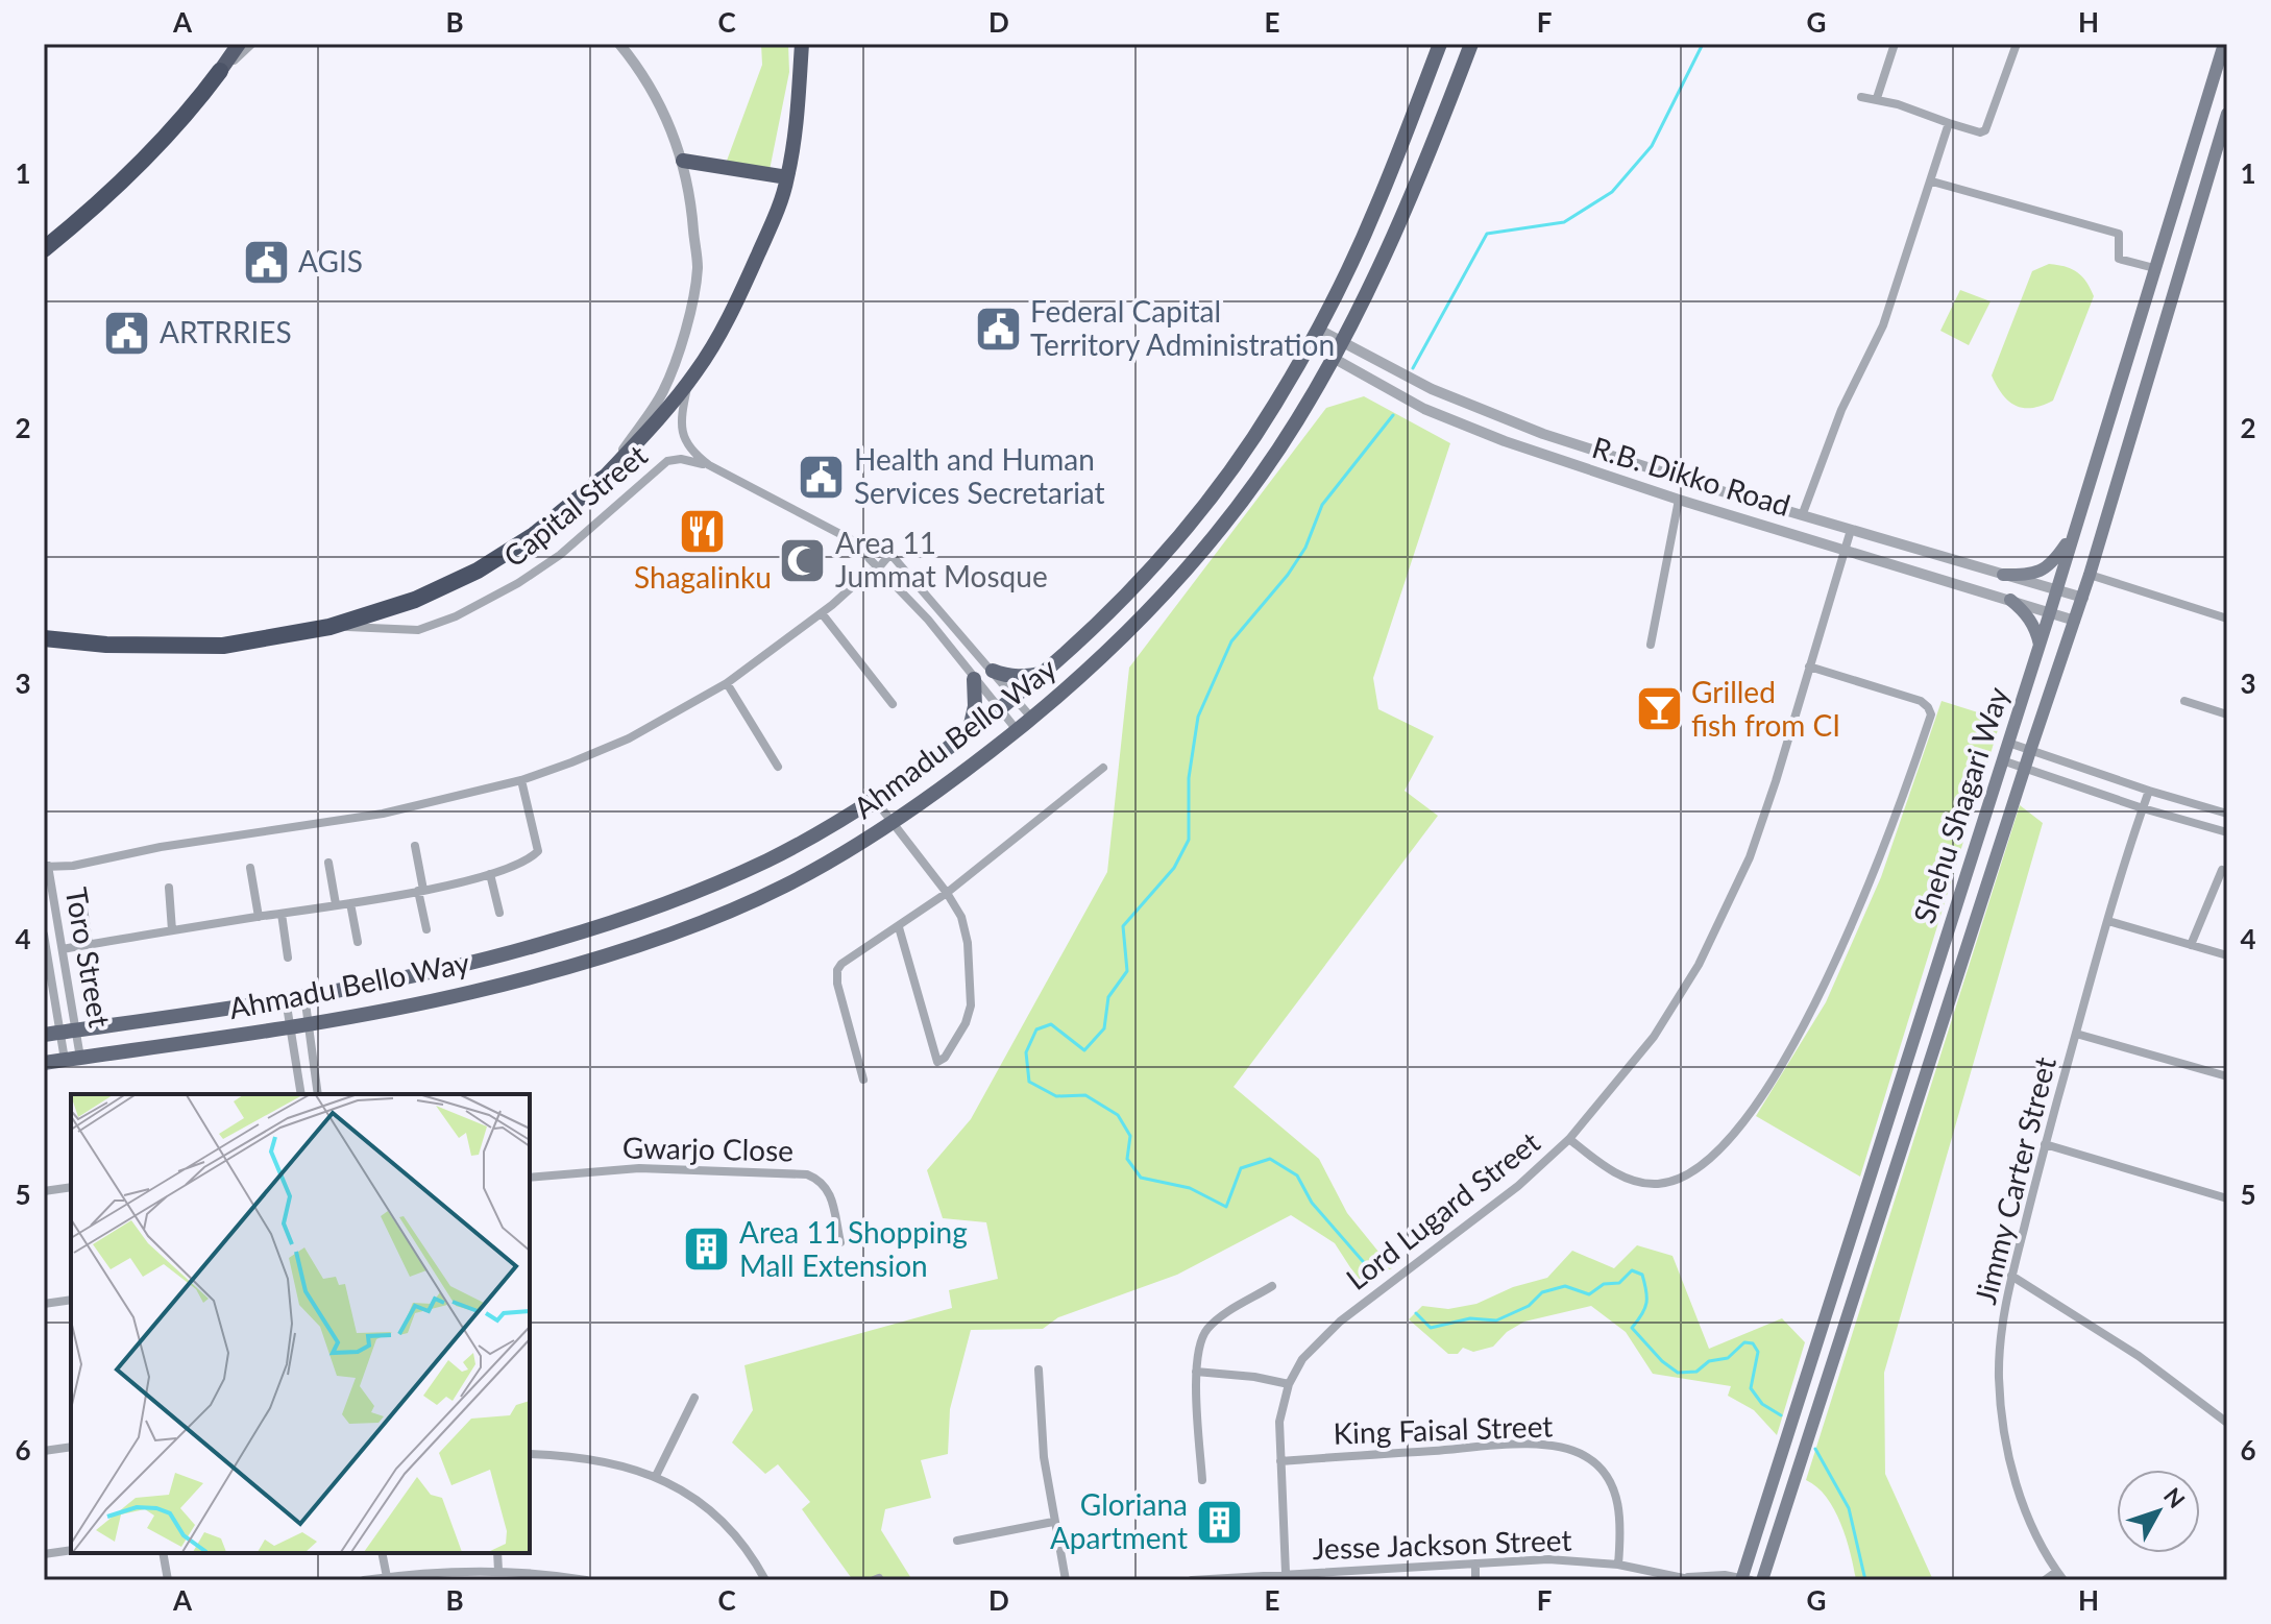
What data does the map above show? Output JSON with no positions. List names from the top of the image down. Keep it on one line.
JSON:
{"streets":{"main road":["Ahmadu Bello Way","Shehu Shagari Way"],"street":["R.B. Dikko Road","Capital Street","Toro Street","Gwarjo Close","Jimmy Carter Street","Lord Lugard Street","King Faisal Street","Jesse Jackson Street"]},"crossings":[["R.B. Dikko Road","Ahmadu Bello Way"],["R.B. Dikko Road","Shehu Shagari Way"],["R.B. Dikko Road","Lord Lugard Street"],["Capital Street","Ahmadu Bello Way"],["Ahmadu Bello Way","Toro Street"],["Lord Lugard Street","King Faisal Street"],["Lord Lugard Street","Jesse Jackson Street"],["King Faisal Street","Jesse Jackson Street"]],"places":{"public building":["AGIS","Federal Capital Territory Administration","ARTRRIES","Health and Human Services Secretariat"],"restaurant":["Shagalinku"],"mosque":["Area 11 Jummat Mosque"],"bar":["Grilled fish from CI"],"building":["Area 11 Shopping Mall Extension","Gloriana Apartment"]},"north":"top right","grid":{"columns":["A","B","C","D","E","F","G","H"],"rows":["1","2","3","4","5","6"]}}
